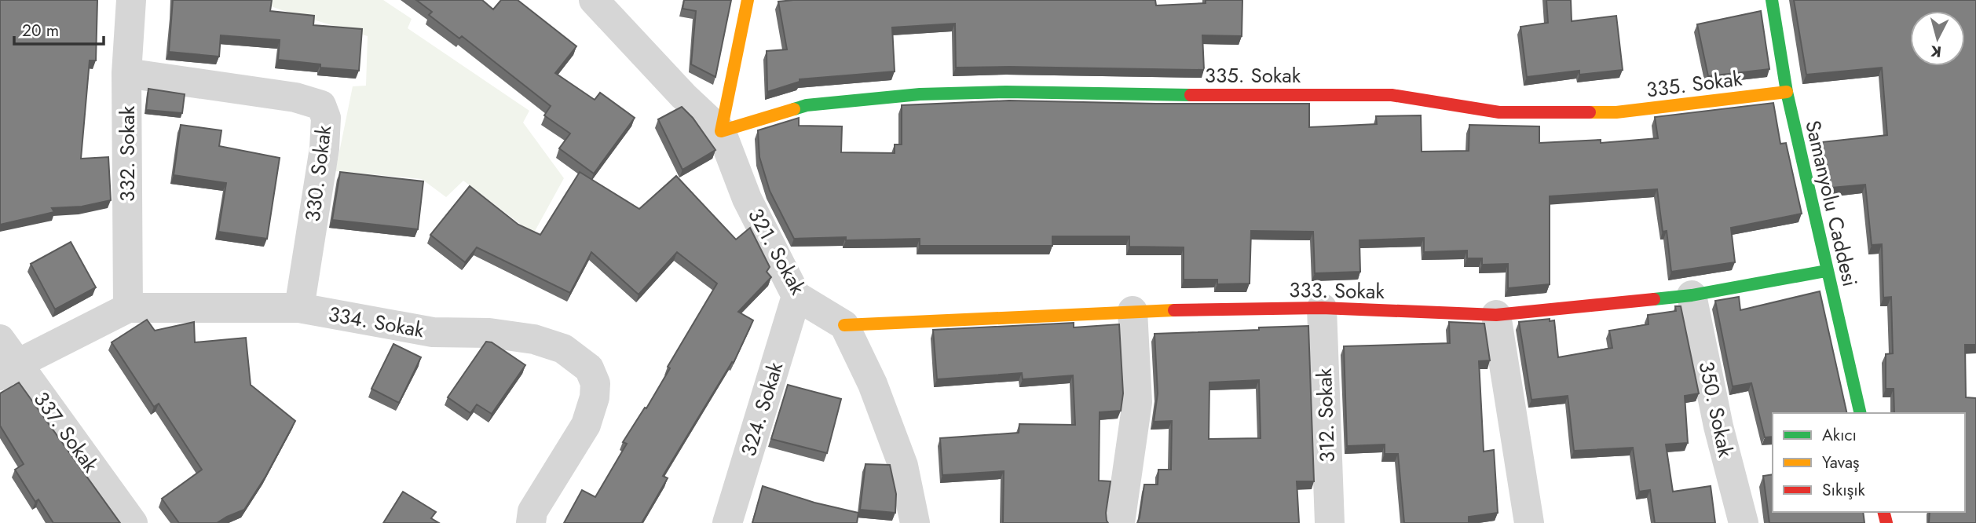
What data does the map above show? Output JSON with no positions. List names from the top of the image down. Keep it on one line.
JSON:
{"streets":{"street":["335. Sokak","332. Sokak","330. Sokak","Samanyolu Caddesi","321. Sokak","333. Sokak","334. Sokak","324. Sokak","350. Sokak","312. Sokak","337. Sokak"]},"crossings":[["335. Sokak","Samanyolu Caddesi"],["335. Sokak","321. Sokak"],["332. Sokak","330. Sokak"],["332. Sokak","334. Sokak"],["330. Sokak","334. Sokak"],["Samanyolu Caddesi","333. Sokak"],["321. Sokak","333. Sokak"],["321. Sokak","324. Sokak"],["333. Sokak","350. Sokak"],["333. Sokak","312. Sokak"],["334. Sokak","337. Sokak"]],"legend":["Akıcı","Yavaş","Sıkışık"],"scale_bar":"20 m","north":"bottom"}
